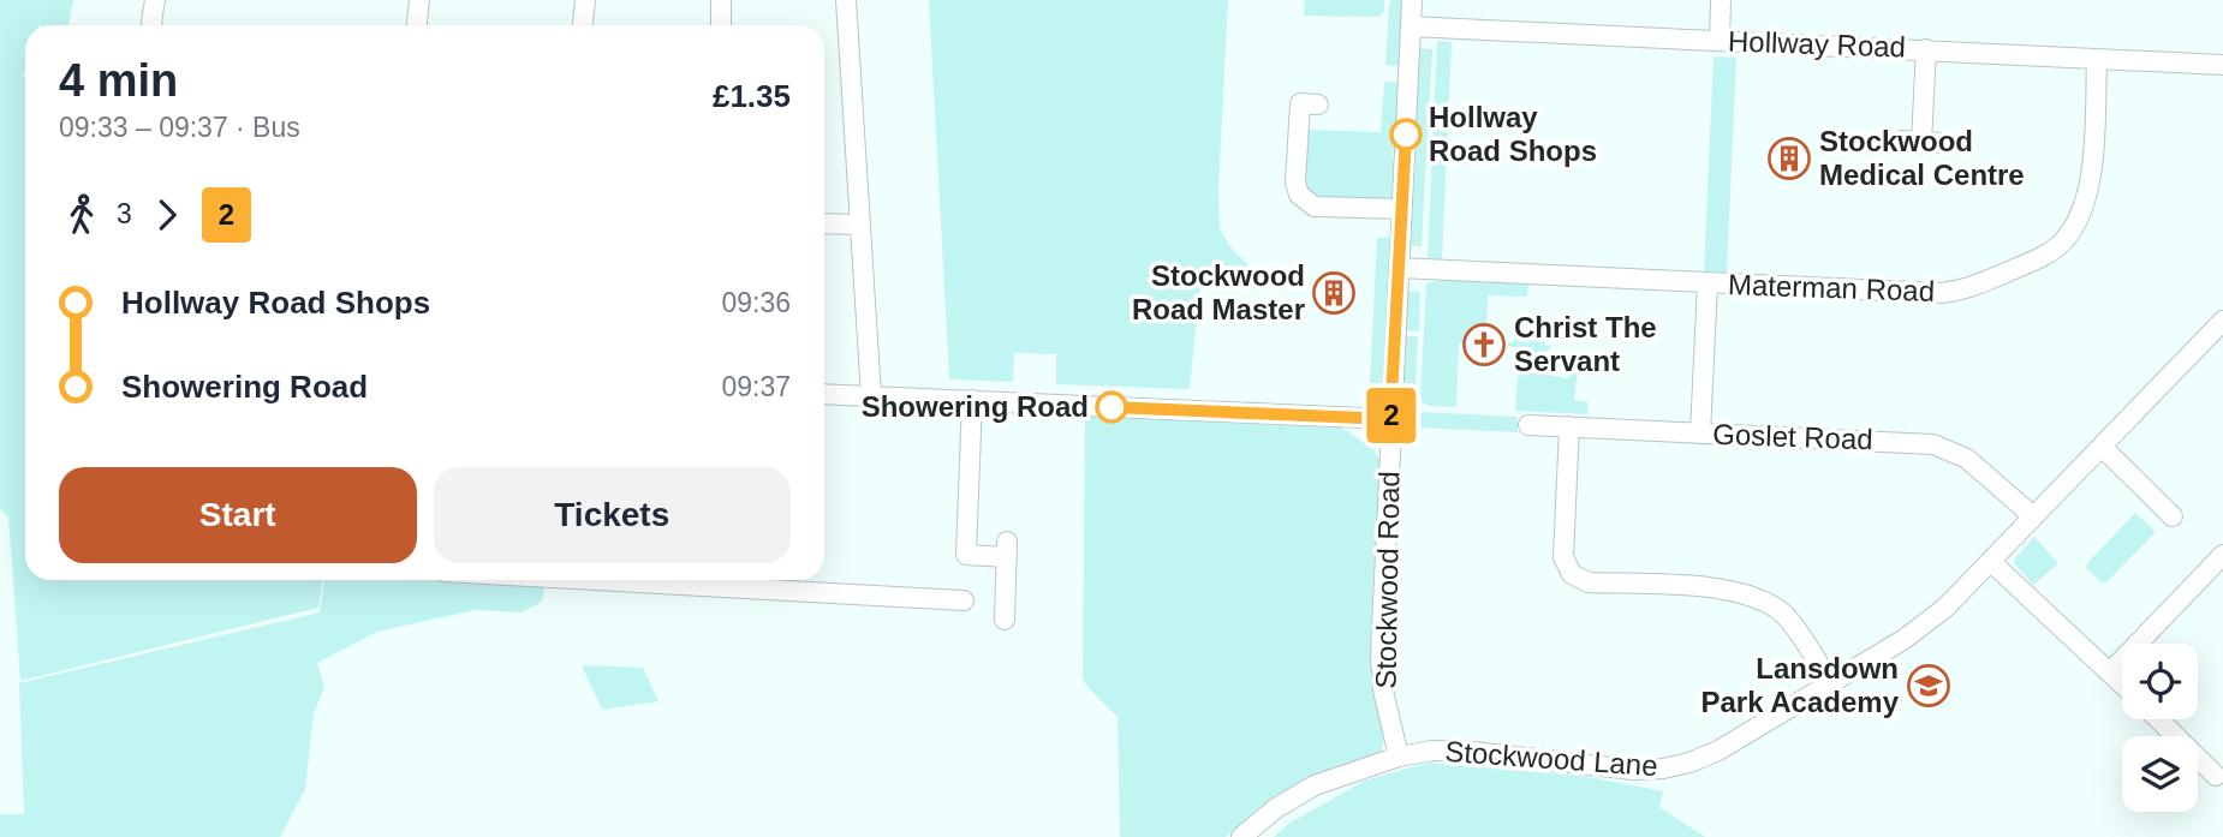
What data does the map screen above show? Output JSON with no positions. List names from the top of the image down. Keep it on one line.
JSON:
{"streets":{"street":["Hollway Road","Materman Road","Goslet Road","Stockwood Road","Stockwood Lane"]},"crossings":[["Hollway Road","Materman Road"],["Hollway Road","Stockwood Road"],["Materman Road","Stockwood Road"],["Goslet Road","Stockwood Lane"],["Stockwood Road","Stockwood Lane"]],"places":{"other":["Hollway Road Shops","Showering Road"],"building":["Stockwood Medical Centre","Stockwood Road Master"],"church":["Christ The Servant"],"school or university":["Lansdown Park Academy"]},"lines":["bus line 2"],"page":{"on_map":"2","heading":["4 min","09:33 – 09:37 · Bus","£1.35"],"legs":["3","2"],"list":[{"name":"Hollway Road Shops","value":"09:36"},{"name":"Showering Road","value":"09:37"}],"buttons":["Start","Tickets"]}}
